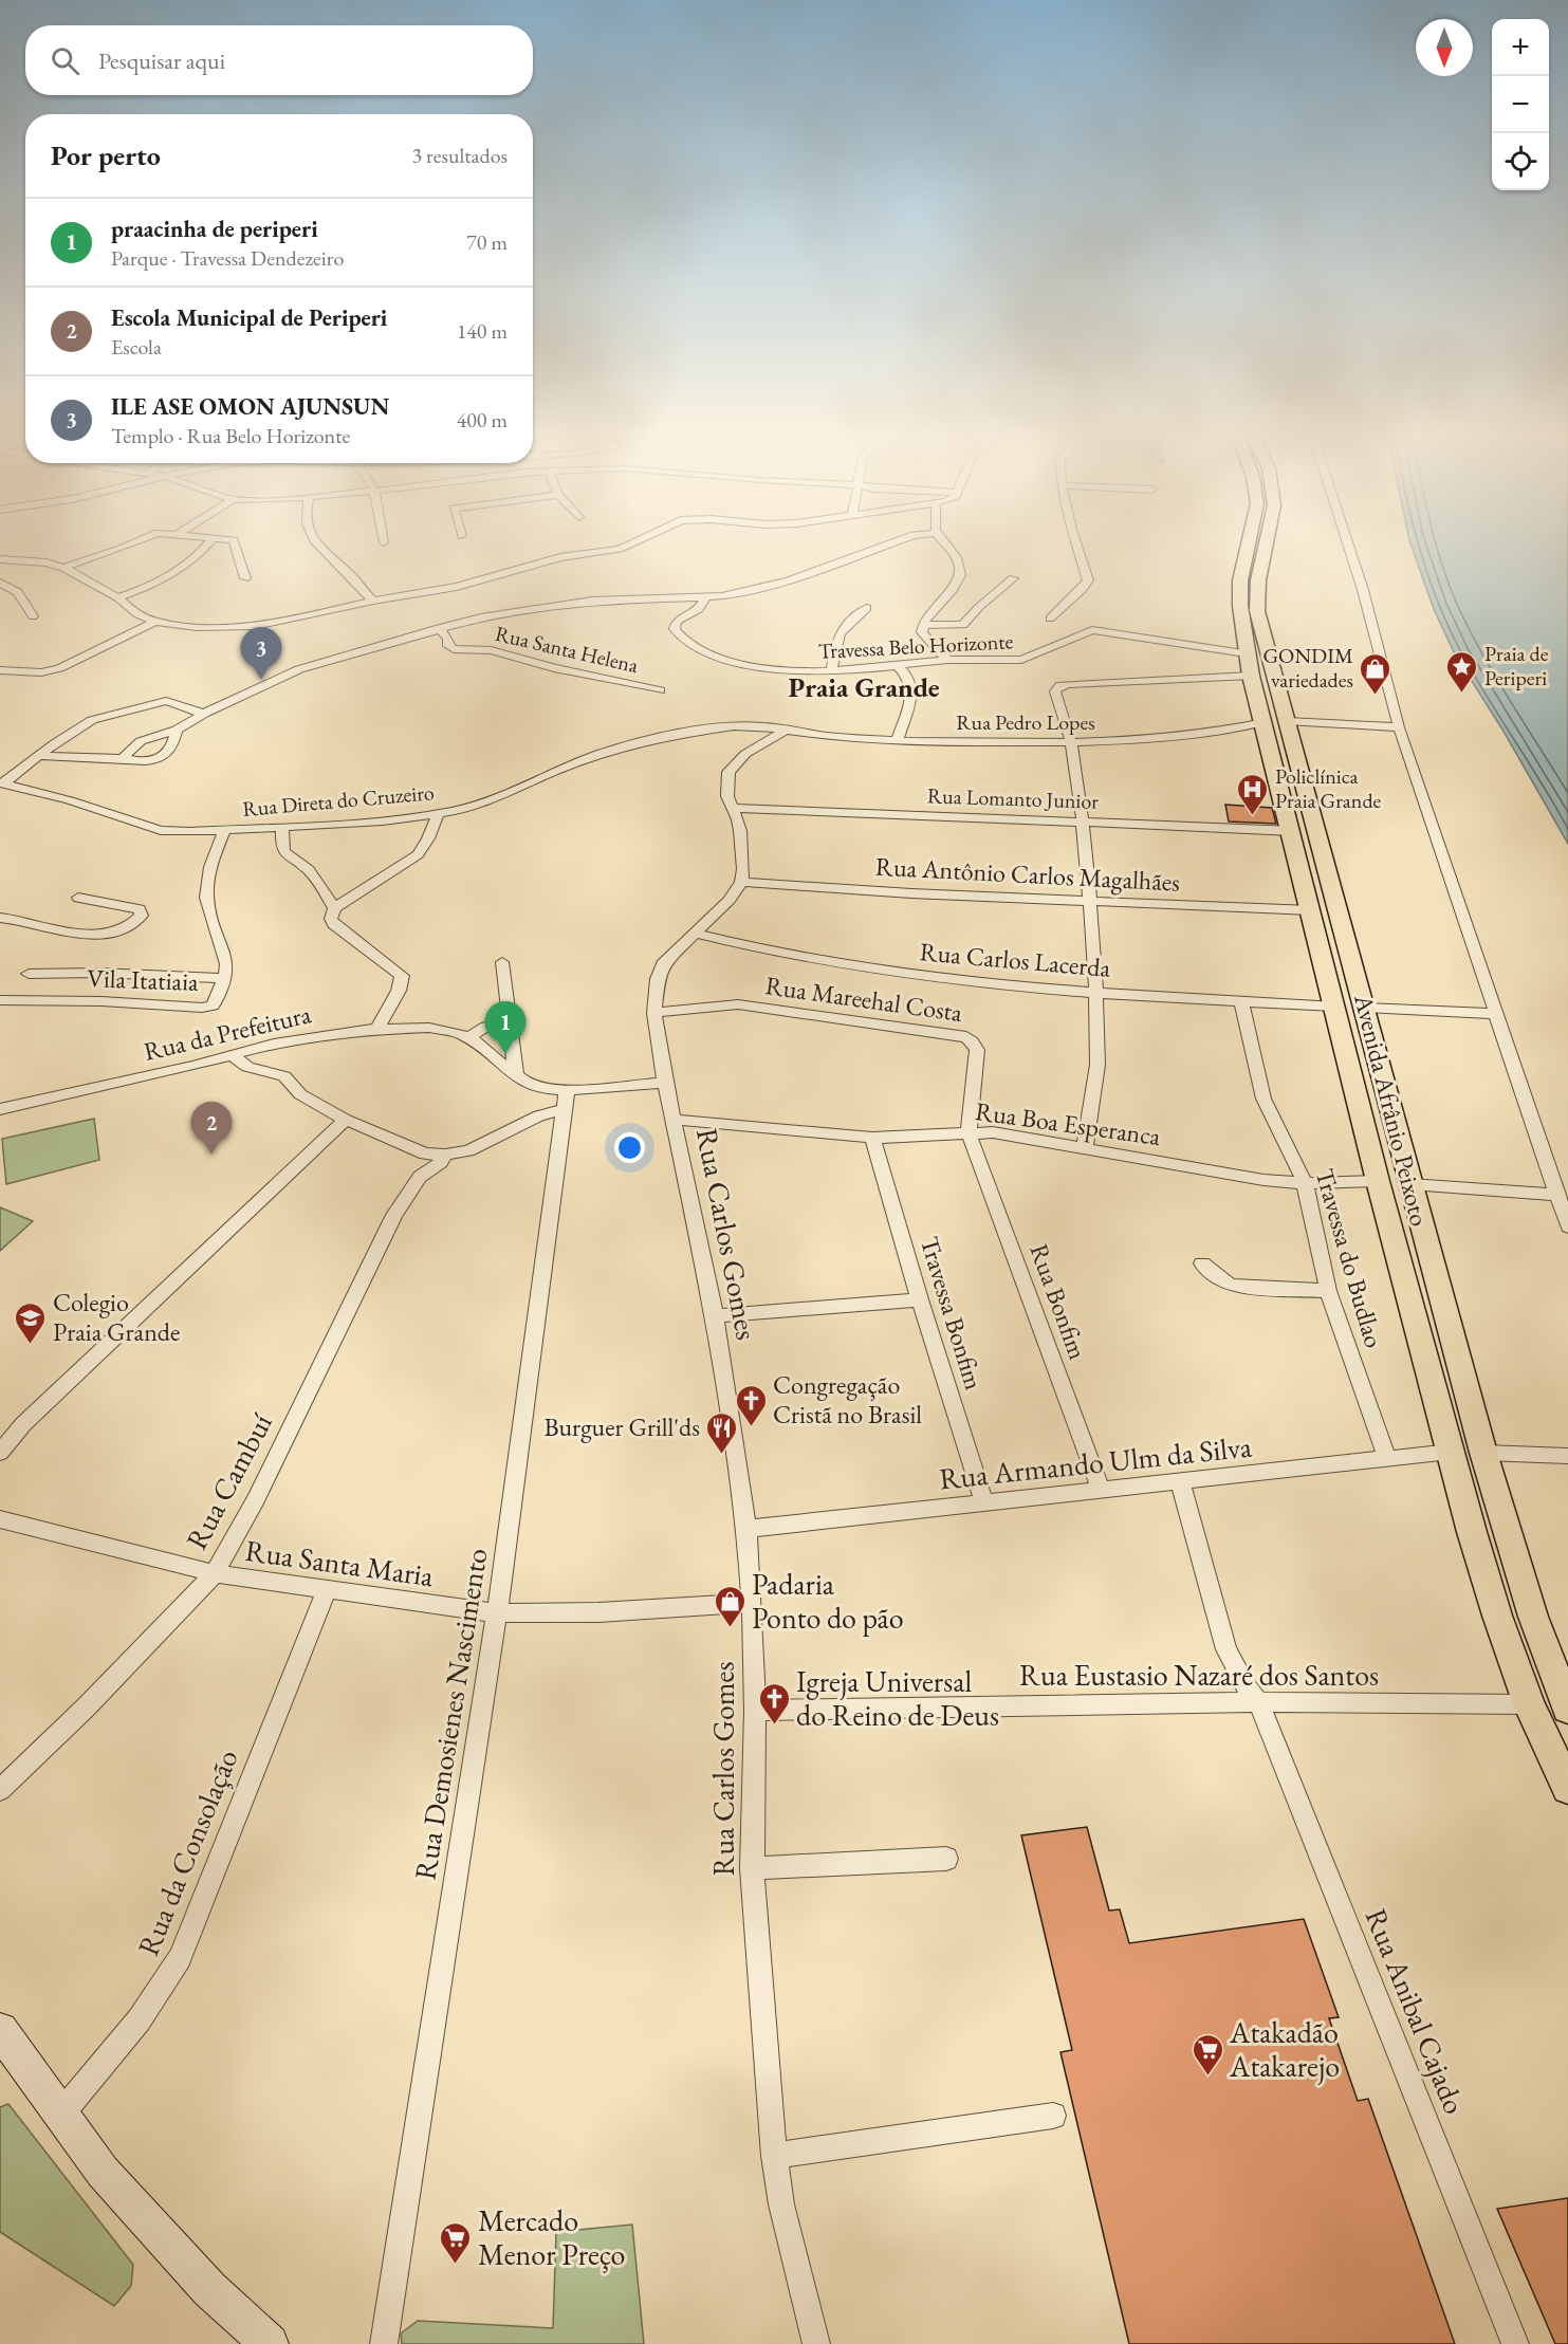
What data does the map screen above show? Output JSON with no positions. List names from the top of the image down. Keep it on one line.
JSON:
{"streets":{"main road":["Avenida Afrânio Peixoto"],"street":["Travessa Belo Horizonte","Rua Santa Helena","Rua Pedro Lopes","Rua Lomanto Junior","Rua Direta do Cruzeiro","Rua Antônio Carlos Magalhães","Rua Carlos Lacerda","Vila Itatiaia","Rua Mareehal Costa","Rua da Prefeitura","Rua Boa Esperanca","Rua Carlos Gomes","Travessa do Budlao","Rua Bonfim","Travessa Bonfim","Rua Armando Ulm da Silva","Rua Cambuí","Rua Santa Maria","Rua Eustasio Nazaré dos Santos","Rua Demosienes Nascimento","Rua da Consolação","Rua Anibal Cajado"]},"crossings":[["Travessa Belo Horizonte","Avenida Afrânio Peixoto"],["Rua Pedro Lopes","Rua Direta do Cruzeiro"],["Rua Pedro Lopes","Avenida Afrânio Peixoto"],["Rua Lomanto Junior","Avenida Afrânio Peixoto"],["Rua Direta do Cruzeiro","Vila Itatiaia"],["Rua Antônio Carlos Magalhães","Avenida Afrânio Peixoto"],["Rua Antônio Carlos Magalhães","Rua Carlos Gomes"],["Rua Carlos Lacerda","Avenida Afrânio Peixoto"],["Rua Carlos Lacerda","Rua Carlos Gomes"],["Rua Carlos Lacerda","Travessa do Budlao"],["Rua Mareehal Costa","Rua Boa Esperanca"],["Rua Mareehal Costa","Rua Carlos Gomes"],["Rua Mareehal Costa","Rua Bonfim"],["Rua da Prefeitura","Rua Carlos Gomes"],["Rua da Prefeitura","Rua Demosienes Nascimento"],["Avenida Afrânio Peixoto","Rua Boa Esperanca"],["Avenida Afrânio Peixoto","Rua Armando Ulm da Silva"],["Avenida Afrânio Peixoto","Rua Eustasio Nazaré dos Santos"],["Rua Boa Esperanca","Rua Carlos Gomes"],["Rua Boa Esperanca","Travessa do Budlao"],["Rua Boa Esperanca","Rua Bonfim"],["Rua Boa Esperanca","Travessa Bonfim"],["Rua Carlos Gomes","Rua Armando Ulm da Silva"],["Rua Carlos Gomes","Rua Santa Maria"],["Rua Carlos Gomes","Rua Eustasio Nazaré dos Santos"],["Travessa do Budlao","Rua Armando Ulm da Silva"],["Rua Bonfim","Rua Armando Ulm da Silva"],["Travessa Bonfim","Rua Armando Ulm da Silva"],["Rua Armando Ulm da Silva","Rua Anibal Cajado"],["Rua Cambuí","Rua Santa Maria"],["Rua Santa Maria","Rua Demosienes Nascimento"],["Rua Santa Maria","Rua da Consolação"],["Rua Eustasio Nazaré dos Santos","Rua Anibal Cajado"]],"districts":["Praia Grande"],"places":{"place":["Praia de Periperi"],"shop":["GONDIM variedades","Padaria Ponto do pão"],"hospital":["Policlínica Praia Grande"],"school or university":["Colegio Praia Grande"],"church":["Congregação Cristã no Brasil","Igreja Universal do Reino de Deus"],"restaurant":["Burguer Grill'ds"],"supermarket":["Atakadão Atakarejo","Mercado Menor Preço"]},"north":"bottom","page":{"map_buttons":["+","−"],"search":"Pesquisar aqui","heading":["Por perto","3 resultados"],"list":[{"mark":"1","name":"praacinha de periperi","note":"Parque · Travessa Dendezeiro","value":"70 m"},{"mark":"2","name":"Escola Municipal de Periperi","note":"Escola","value":"140 m"},{"mark":"3","name":"ILE ASE OMON AJUNSUN","note":"Templo · Rua Belo Horizonte","value":"400 m"}],"pins":["3","1","2"]}}
